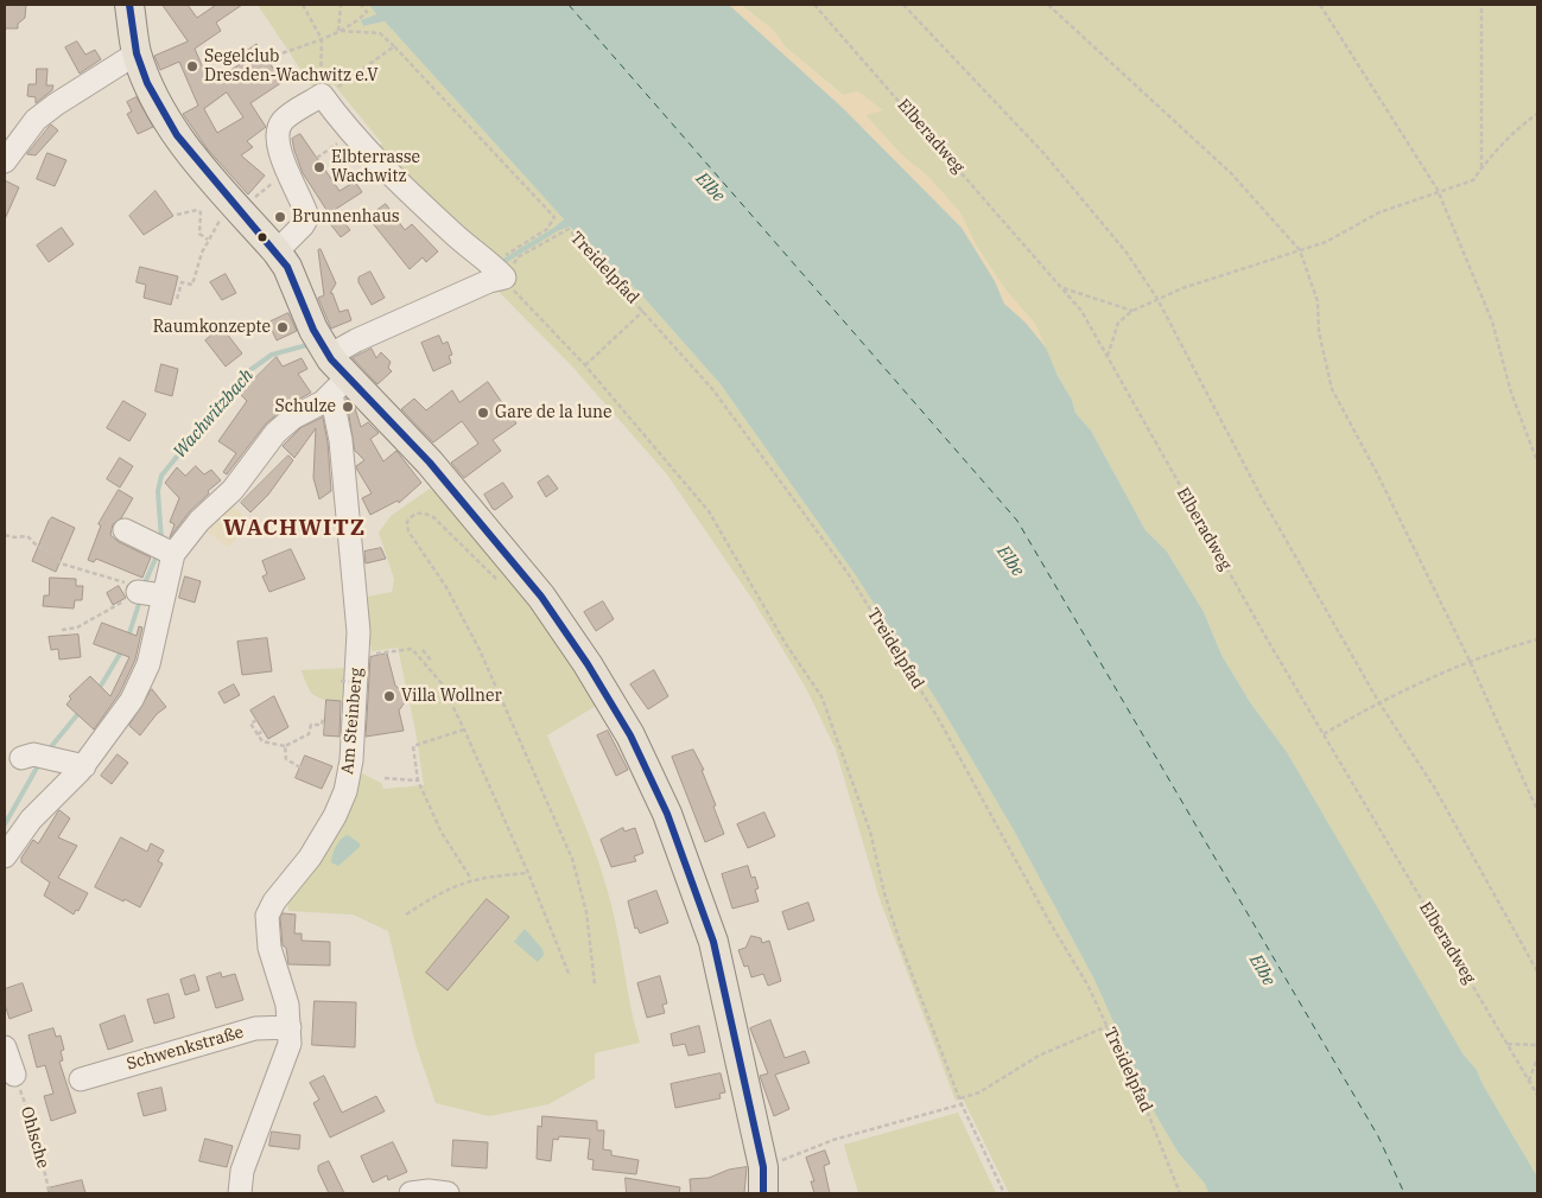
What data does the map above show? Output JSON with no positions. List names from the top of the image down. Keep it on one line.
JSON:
{"streets":{"street":["Am Steinberg","Schwenkstraße"],"path":["Elberadweg","Treidelpfad","Ohlsche"]},"crossings":[["Am Steinberg","Schwenkstraße"]],"districts":["WACHWITZ"],"water":["Elbe","Wachwitzbach"],"places":["Segelclub Dresden-Wachwitz e.V","Elbterrasse Wachwitz","Brunnenhaus","Raumkonzepte","Schulze","Gare de la lune","Villa Wollner"]}
